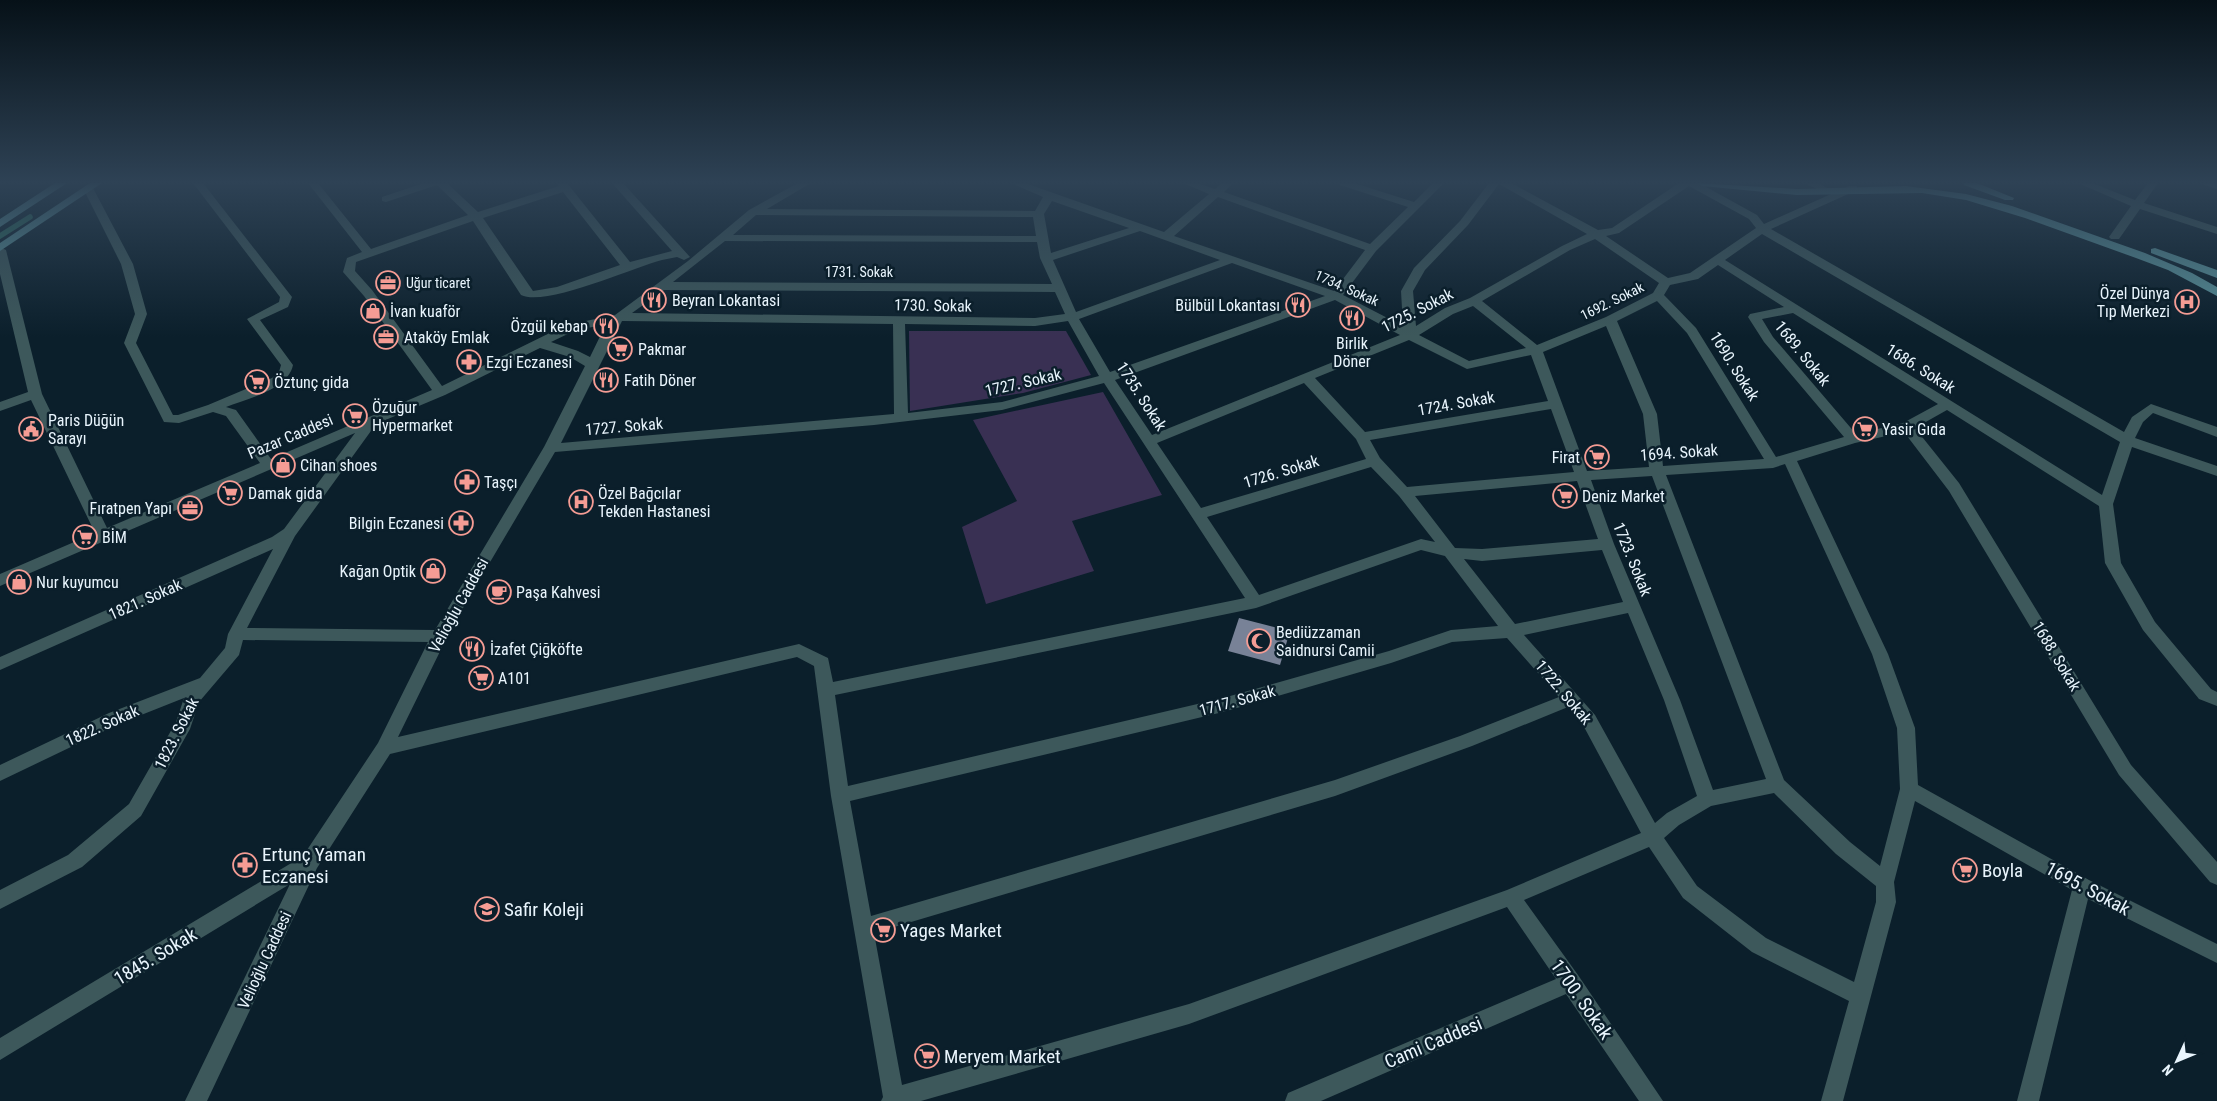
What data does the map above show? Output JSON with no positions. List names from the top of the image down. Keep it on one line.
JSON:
{"streets":{"street":["1731. Sokak","1734. Sokak","1692. Sokak","1730. Sokak","1725. Sokak","1689. Sokak","1690. Sokak","1686. Sokak","1727. Sokak","1735. Sokak","1724. Sokak","Pazar Caddesi","1694. Sokak","1726. Sokak","1723. Sokak","1821. Sokak","Velioğlu Caddesi","1688. Sokak","1722. Sokak","1717. Sokak","1822. Sokak","1823. Sokak","1695. Sokak","1845. Sokak","1700. Sokak","Cami Caddesi"]},"crossings":[["1731. Sokak","1735. Sokak"],["1731. Sokak","Velioğlu Caddesi"],["1734. Sokak","1692. Sokak"],["1734. Sokak","1730. Sokak"],["1734. Sokak","1725. Sokak"],["1734. Sokak","1727. Sokak"],["1734. Sokak","1723. Sokak"],["1692. Sokak","1690. Sokak"],["1692. Sokak","1686. Sokak"],["1692. Sokak","1723. Sokak"],["1730. Sokak","1735. Sokak"],["1730. Sokak","Pazar Caddesi"],["1730. Sokak","Velioğlu Caddesi"],["1725. Sokak","1735. Sokak"],["1725. Sokak","1722. Sokak"],["1689. Sokak","1686. Sokak"],["1689. Sokak","1694. Sokak"],["1690. Sokak","1694. Sokak"],["1690. Sokak","1722. Sokak"],["1690. Sokak","1695. Sokak"],["1686. Sokak","1694. Sokak"],["1727. Sokak","1735. Sokak"],["1727. Sokak","Velioğlu Caddesi"],["1735. Sokak","1726. Sokak"],["1724. Sokak","1723. Sokak"],["1724. Sokak","1722. Sokak"],["Pazar Caddesi","Velioğlu Caddesi"],["Pazar Caddesi","1823. Sokak"],["1694. Sokak","1723. Sokak"],["1694. Sokak","1688. Sokak"],["1694. Sokak","1722. Sokak"],["1726. Sokak","1722. Sokak"],["1723. Sokak","1717. Sokak"],["1821. Sokak","1823. Sokak"],["Velioğlu Caddesi","1845. Sokak"],["1722. Sokak","1717. Sokak"],["1822. Sokak","1823. Sokak"],["1700. Sokak","Cami Caddesi"]],"places":{"office":["Uğur ticaret","Ataköy Emlak","Fıratpen Yapı"],"restaurant":["Beyran Lokantasi","Bülbül Lokantası","Birlik Döner","Özgül kebap","Fatih Döner","İzafet Çiğköfte"],"hospital":["Özel Dünya Tıp Merkezi","Özel Bağcılar Tekden Hastanesi"],"shop":["İvan kuaför","Cihan shoes","Kağan Optik","Nur kuyumcu"],"supermarket":["Pakmar","Öztunç gida","Özuğur Hypermarket","Yasir Gıda","Firat","Damak gida","Deniz Market","BİM","A101","Boyla","Yages Market","Meryem Market"],"pharmacy":["Ezgi Eczanesi","Taşçı","Bilgin Eczanesi","Ertunç Yaman Eczanesi"],"public building":["Paris Düğün Sarayı"],"cafe":["Paşa Kahvesi"],"mosque":["Bediüzzaman Saidnursi Camii"],"school or university":["Safir Koleji"]},"north":"bottom left"}
